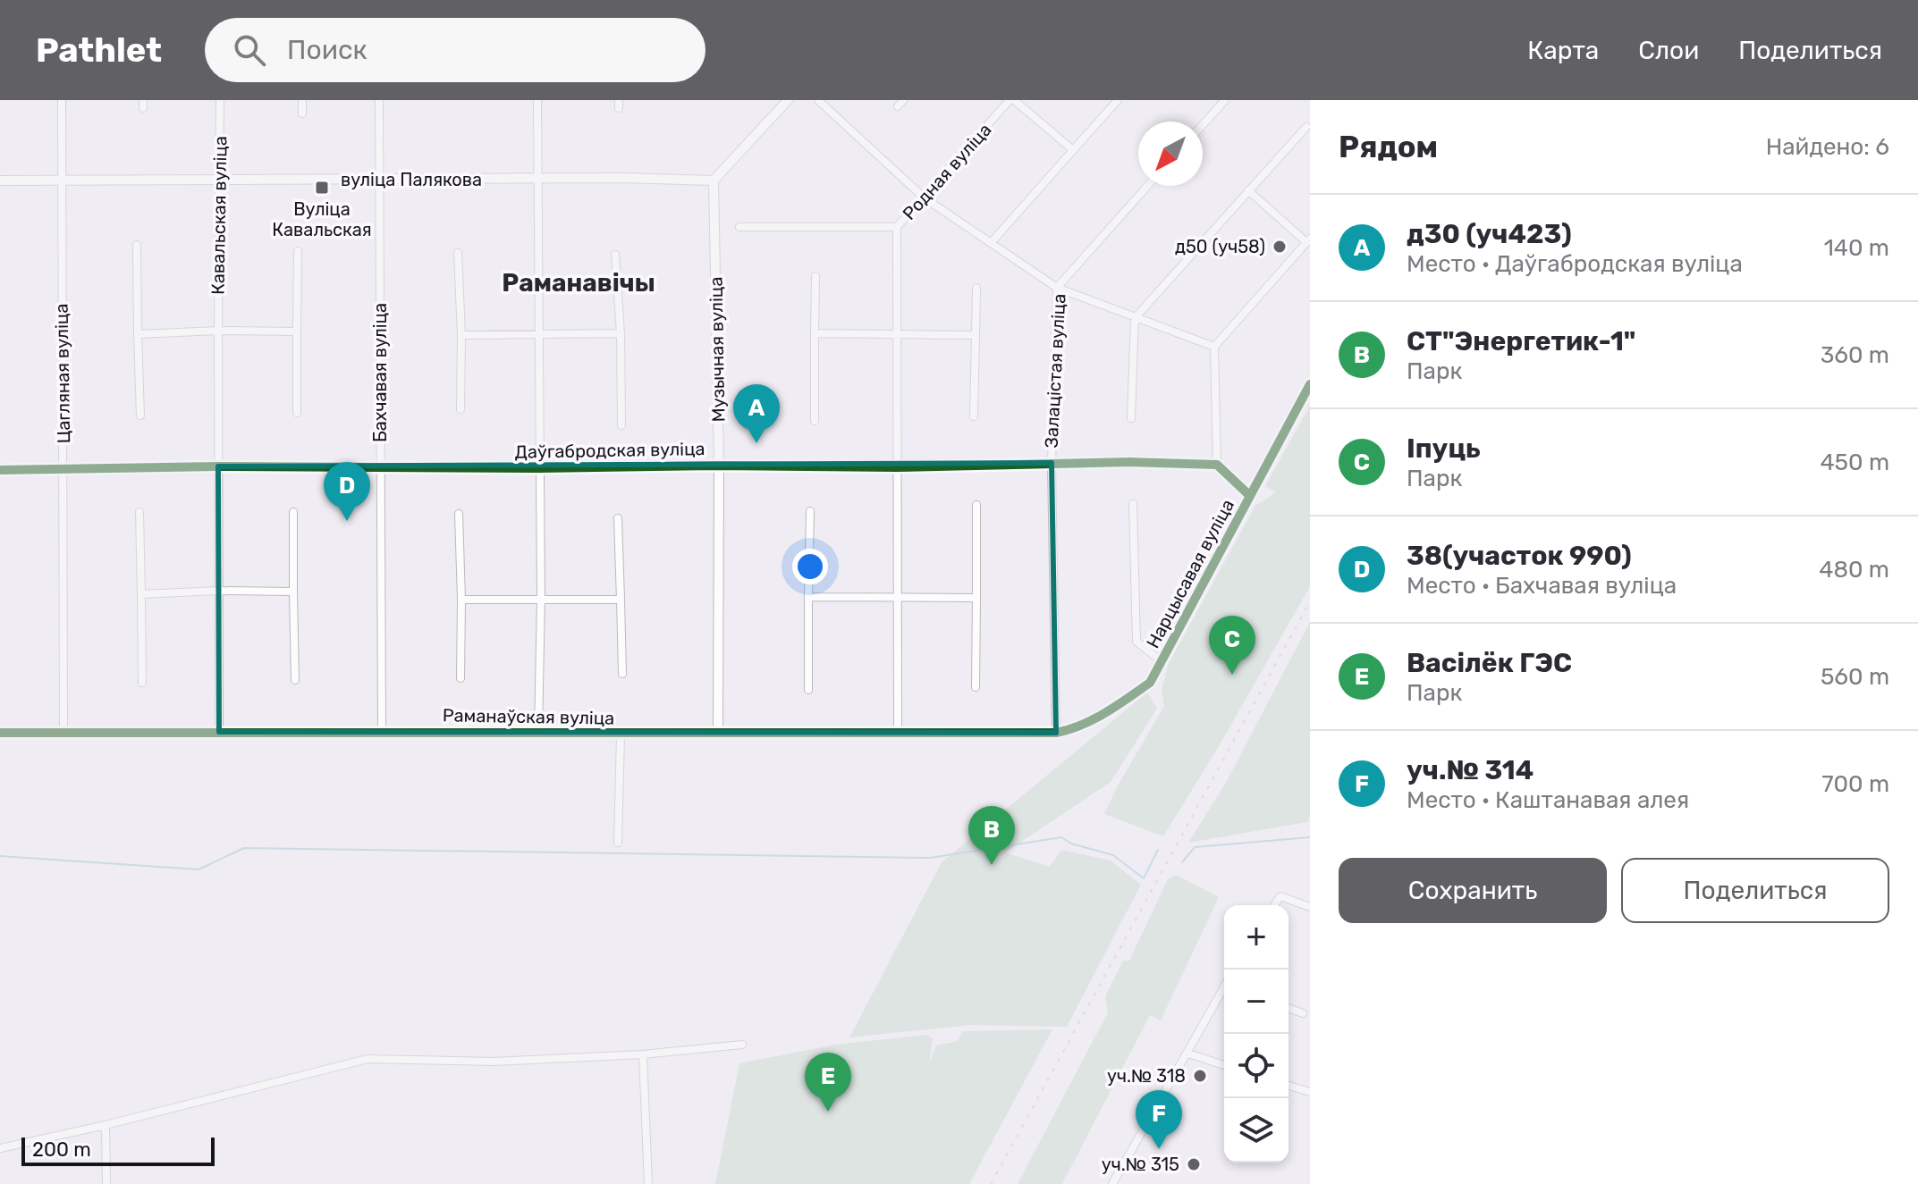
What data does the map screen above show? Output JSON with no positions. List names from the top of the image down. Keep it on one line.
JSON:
{"streets":{"street":["Родная вуліца","вуліца Палякова","Кавальская вуліца","Музычная вуліца","Залацістая вуліца","Бахчавая вуліца","Цагляная вуліца","Даўгабродская вуліца","Нарцысавая вуліца","Раманаўская вуліца"]},"crossings":[["Родная вуліца","Даўгабродская вуліца"],["Родная вуліца","Раманаўская вуліца"],["вуліца Палякова","Кавальская вуліца"],["вуліца Палякова","Музычная вуліца"],["вуліца Палякова","Бахчавая вуліца"],["вуліца Палякова","Цагляная вуліца"],["Кавальская вуліца","Даўгабродская вуліца"],["Кавальская вуліца","Раманаўская вуліца"],["Музычная вуліца","Даўгабродская вуліца"],["Музычная вуліца","Раманаўская вуліца"],["Залацістая вуліца","Даўгабродская вуліца"],["Залацістая вуліца","Нарцысавая вуліца"],["Залацістая вуліца","Раманаўская вуліца"],["Бахчавая вуліца","Даўгабродская вуліца"],["Бахчавая вуліца","Раманаўская вуліца"],["Цагляная вуліца","Даўгабродская вуліца"],["Цагляная вуліца","Раманаўская вуліца"],["Нарцысавая вуліца","Раманаўская вуліца"]],"districts":["Раманавічы"],"places":{"transit":["Вуліца Кавальская"],"other":["д50 (уч58)","уч.№ 318","уч.№ 315"]},"scale_bar":"200 m","north":"bottom left","page":{"header":"Pathlet","search":"Поиск","nav":["Карта","Слои","Поделиться"],"heading":["Рядом","Найдено: 6"],"list":[{"mark":"A","name":"д30 (уч423)","note":"Место · Даўгабродская вуліца","value":"140 m"},{"mark":"B","name":"СТ\"Энергетик-1\"","note":"Парк","value":"360 m"},{"mark":"C","name":"Іпуць","note":"Парк","value":"450 m"},{"mark":"D","name":"38(участок 990)","note":"Место · Бахчавая вуліца","value":"480 m"},{"mark":"E","name":"Васілёк ГЭС","note":"Парк","value":"560 m"},{"mark":"F","name":"уч.№ 314","note":"Место · Каштанавая алея","value":"700 m"}],"pins":["A","D","C","B","E","F"],"buttons":["Сохранить","Поделиться"],"map_buttons":["+","−"],"scale":"200 m"}}
